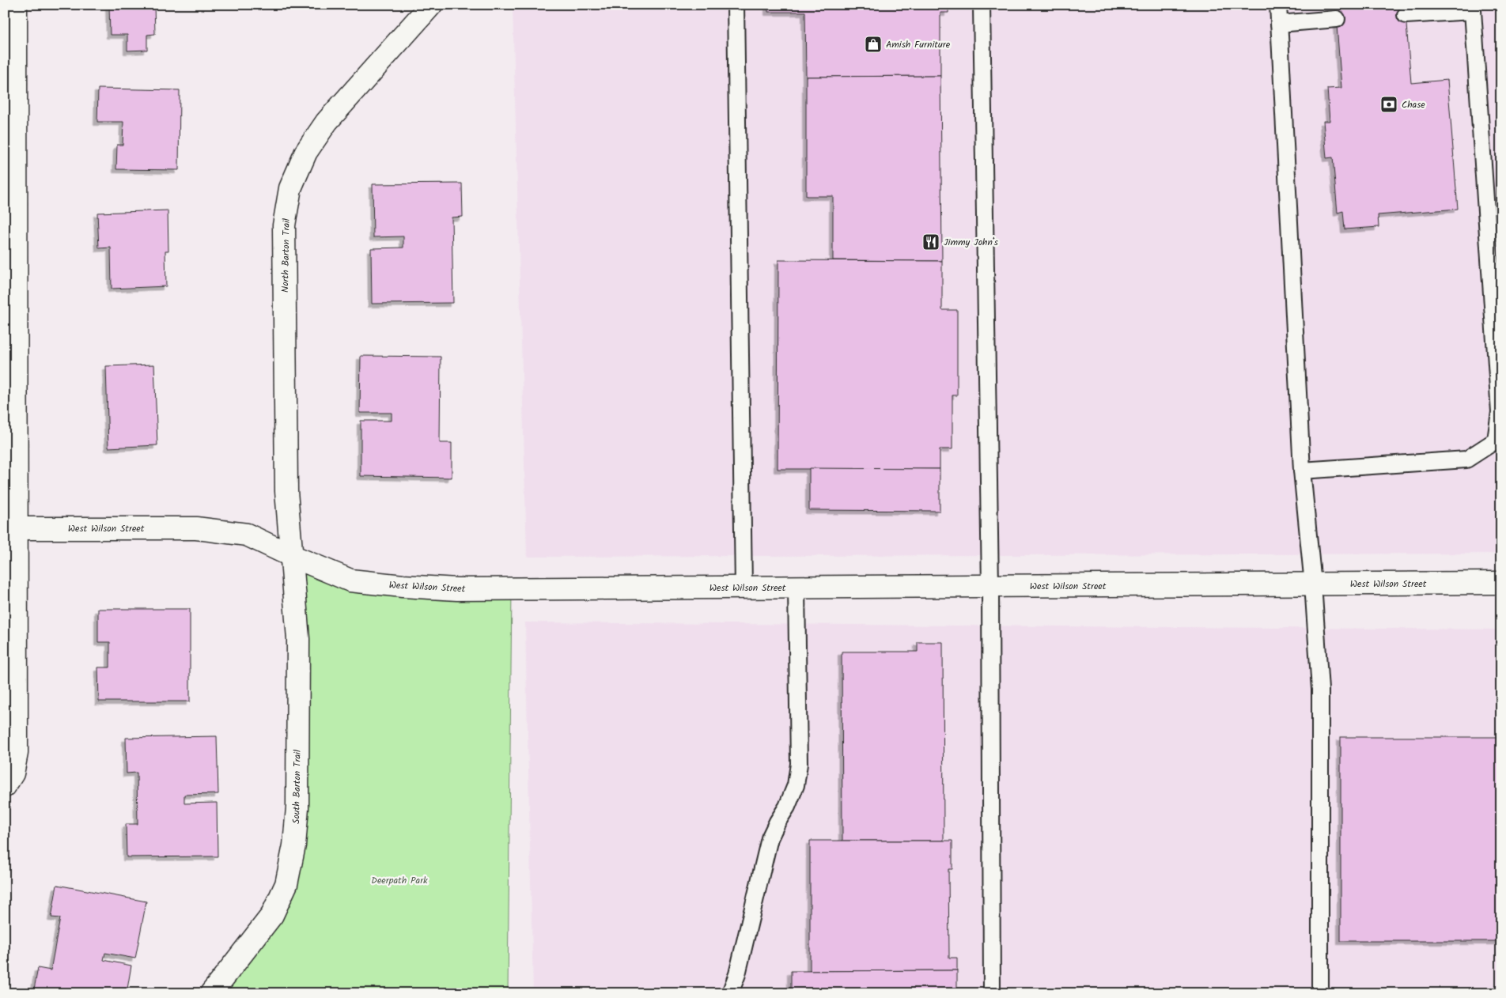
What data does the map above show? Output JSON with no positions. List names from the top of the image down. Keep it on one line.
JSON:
{"streets":{"street":["North Barton Trail","West Wilson Street","South Barton Trail"]},"crossings":[["North Barton Trail","West Wilson Street"],["North Barton Trail","South Barton Trail"],["West Wilson Street","South Barton Trail"]],"parks":["Deerpath Park"],"places":{"shop":["Amish Furniture"],"bank":["Chase"],"restaurant":["Jimmy John's"]}}
